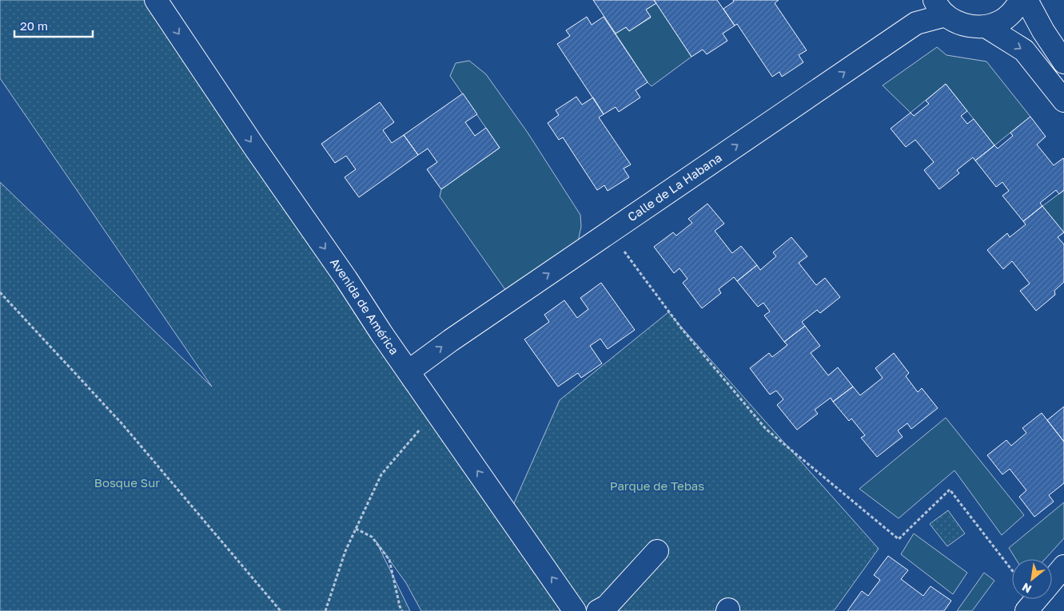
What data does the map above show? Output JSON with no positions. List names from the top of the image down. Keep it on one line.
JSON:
{"streets":{"street":["Calle de La Habana","Avenida de América"]},"crossings":[["Calle de La Habana","Avenida de América"]],"one_way":["Calle de La Habana"],"parks":["Bosque Sur","Parque de Tebas"],"scale_bar":"20 m","north":"bottom left"}
